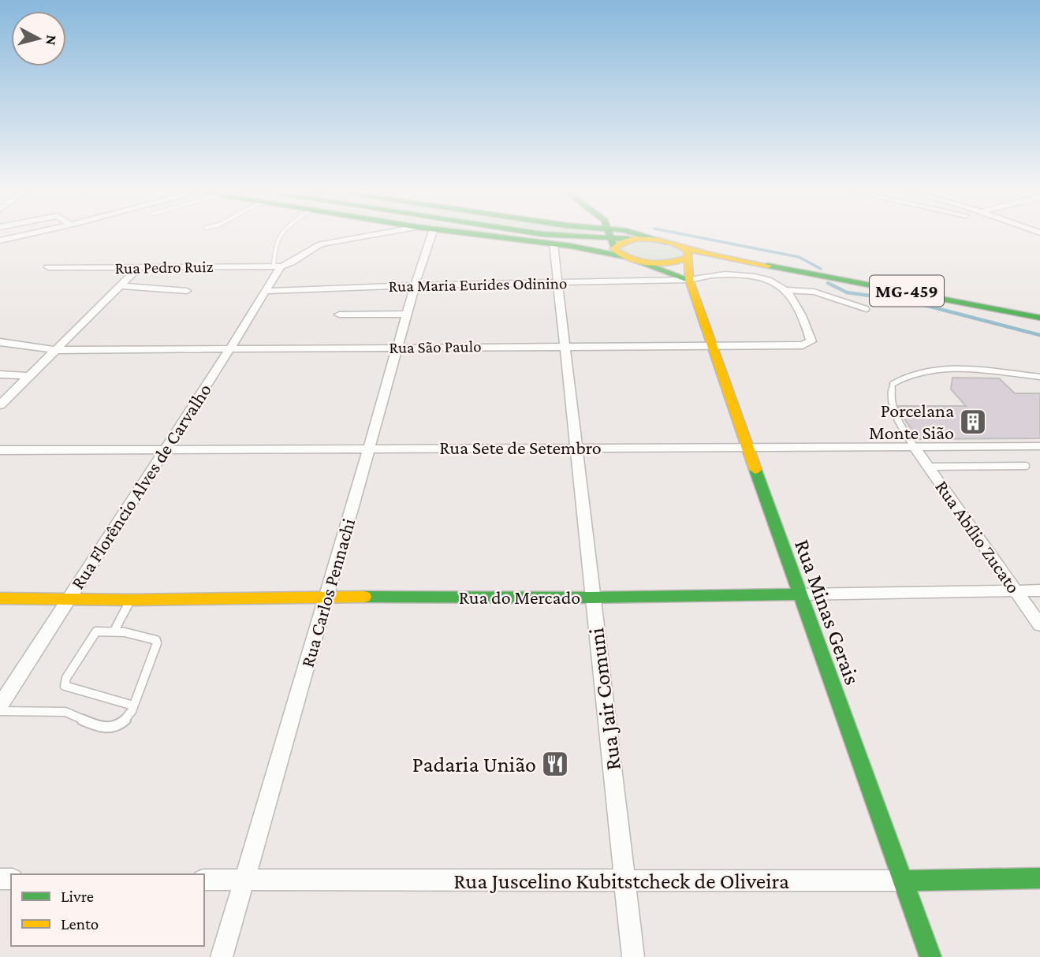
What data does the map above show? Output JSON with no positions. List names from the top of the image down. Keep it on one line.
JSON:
{"streets":{"street":["Rua Pedro Ruiz","Rua Maria Eurides Odinino","MG-459","Rua São Paulo","Rua Sete de Setembro","Rua Florêncio Alves de Carvalho","Rua Abílio Zucato","Rua Carlos Pennachi","Rua do Mercado","Rua Minas Gerais","Rua Jair Comuni","Rua Juscelino Kubitstcheck de Oliveira"]},"crossings":[["Rua Pedro Ruiz","Rua Florêncio Alves de Carvalho"],["Rua Maria Eurides Odinino","MG-459"],["Rua Maria Eurides Odinino","Rua São Paulo"],["Rua Maria Eurides Odinino","Rua Florêncio Alves de Carvalho"],["Rua Maria Eurides Odinino","Rua Carlos Pennachi"],["Rua Maria Eurides Odinino","Rua Minas Gerais"],["Rua Maria Eurides Odinino","Rua Jair Comuni"],["MG-459","Rua Minas Gerais"],["MG-459","Rua Jair Comuni"],["Rua São Paulo","Rua Florêncio Alves de Carvalho"],["Rua São Paulo","Rua Carlos Pennachi"],["Rua São Paulo","Rua Minas Gerais"],["Rua São Paulo","Rua Jair Comuni"],["Rua Sete de Setembro","Rua Florêncio Alves de Carvalho"],["Rua Sete de Setembro","Rua Abílio Zucato"],["Rua Sete de Setembro","Rua Carlos Pennachi"],["Rua Sete de Setembro","Rua Minas Gerais"],["Rua Sete de Setembro","Rua Jair Comuni"],["Rua Florêncio Alves de Carvalho","Rua do Mercado"],["Rua Abílio Zucato","Rua do Mercado"],["Rua Carlos Pennachi","Rua do Mercado"],["Rua Carlos Pennachi","Rua Juscelino Kubitstcheck de Oliveira"],["Rua do Mercado","Rua Minas Gerais"],["Rua do Mercado","Rua Jair Comuni"],["Rua Minas Gerais","Rua Juscelino Kubitstcheck de Oliveira"],["Rua Jair Comuni","Rua Juscelino Kubitstcheck de Oliveira"]],"places":{"building":["Porcelana Monte Sião"],"restaurant":["Padaria União"]},"legend":["Livre","Lento"],"north":"right"}
